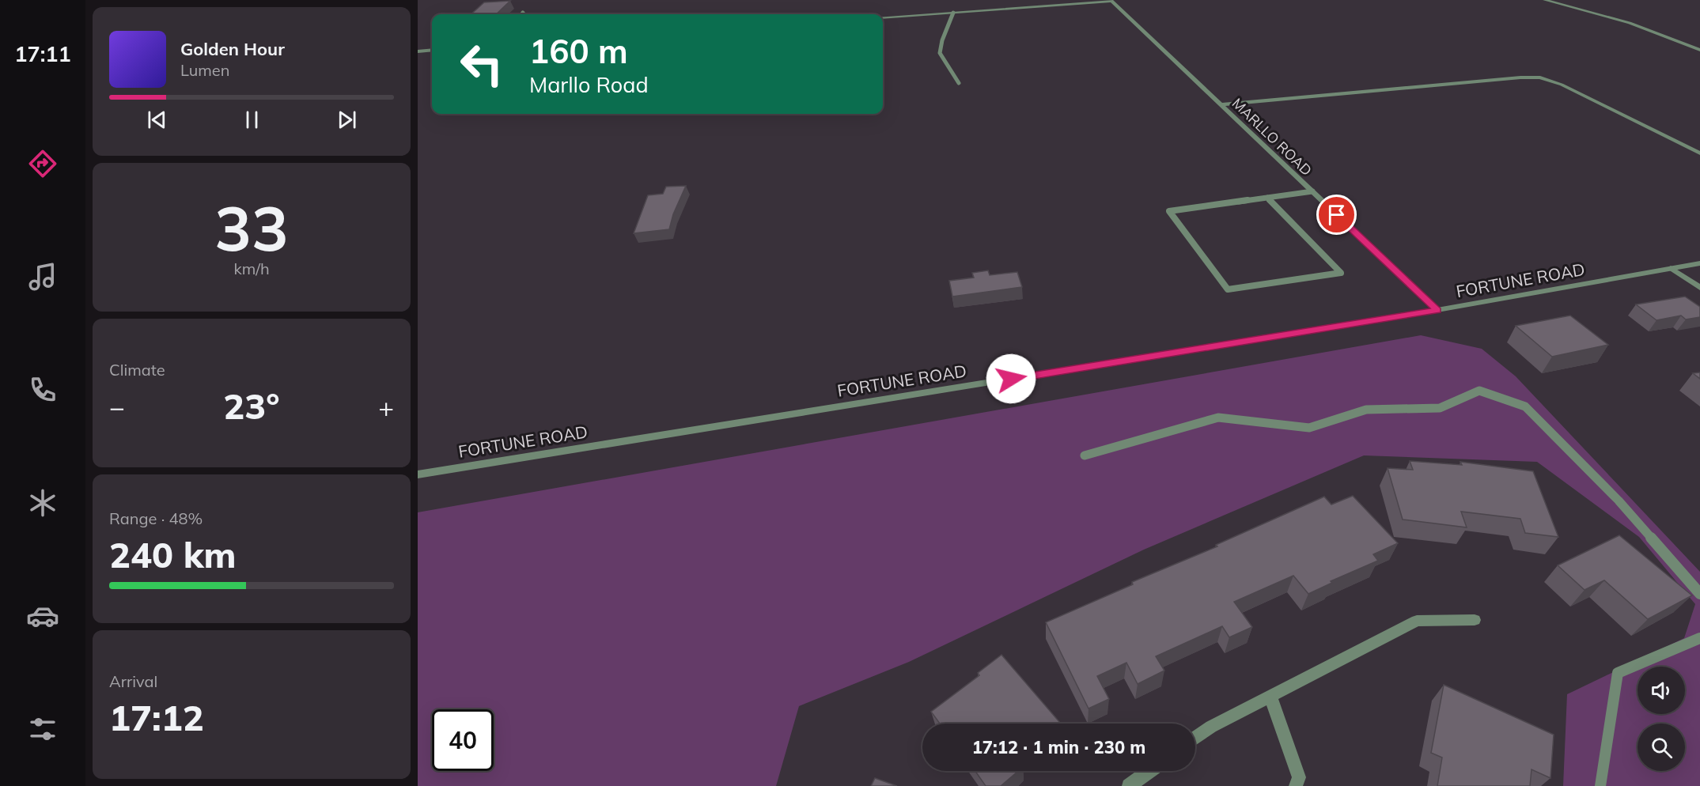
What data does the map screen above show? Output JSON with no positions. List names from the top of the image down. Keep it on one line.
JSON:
{"streets":{"street":["MARLLO ROAD","FORTUNE ROAD"]},"crossings":[["MARLLO ROAD","FORTUNE ROAD"]],"page":{"tabs":"17:11","turn":["160 m","Marllo Road"],"song":["Golden Hour","Lumen"],"tile":[["33","km/h"],"Climate",["Range · 48%","240 km"],["Arrival","17:12"]],"heat":["−","23°","+"],"limit":"40","trip":"17:12 · 1 min · 230 m"}}
